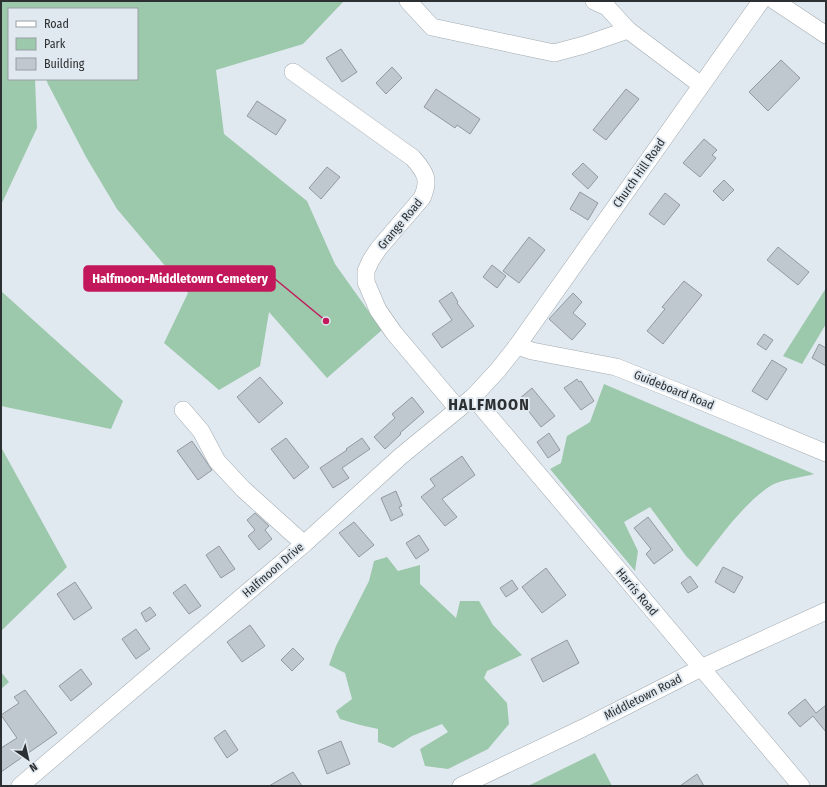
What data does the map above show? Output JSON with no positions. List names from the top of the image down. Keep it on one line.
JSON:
{"streets":{"street":["Church Hill Road","Grange Road","Guideboard Road","Halfmoon Drive","Harris Road","Middletown Road"]},"crossings":[["Church Hill Road","Guideboard Road"],["Church Hill Road","Halfmoon Drive"],["Grange Road","Halfmoon Drive"],["Guideboard Road","Halfmoon Drive"],["Halfmoon Drive","Harris Road"],["Harris Road","Middletown Road"]],"districts":["HALFMOON"],"places":["Halfmoon-Middletown Cemetery"],"legend":["Road","Park","Building"],"north":"bottom right"}
